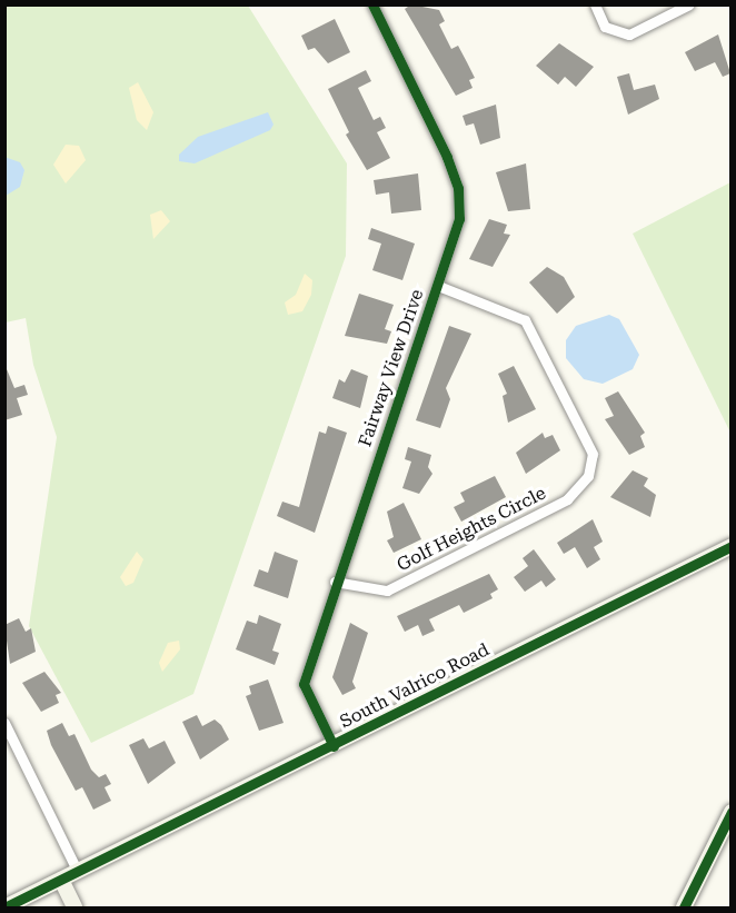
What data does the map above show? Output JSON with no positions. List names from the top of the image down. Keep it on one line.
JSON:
{"streets":{"street":["Fairway View Drive","Golf Heights Circle","South Valrico Road"]},"crossings":[["Fairway View Drive","Golf Heights Circle"],["Fairway View Drive","South Valrico Road"]]}
